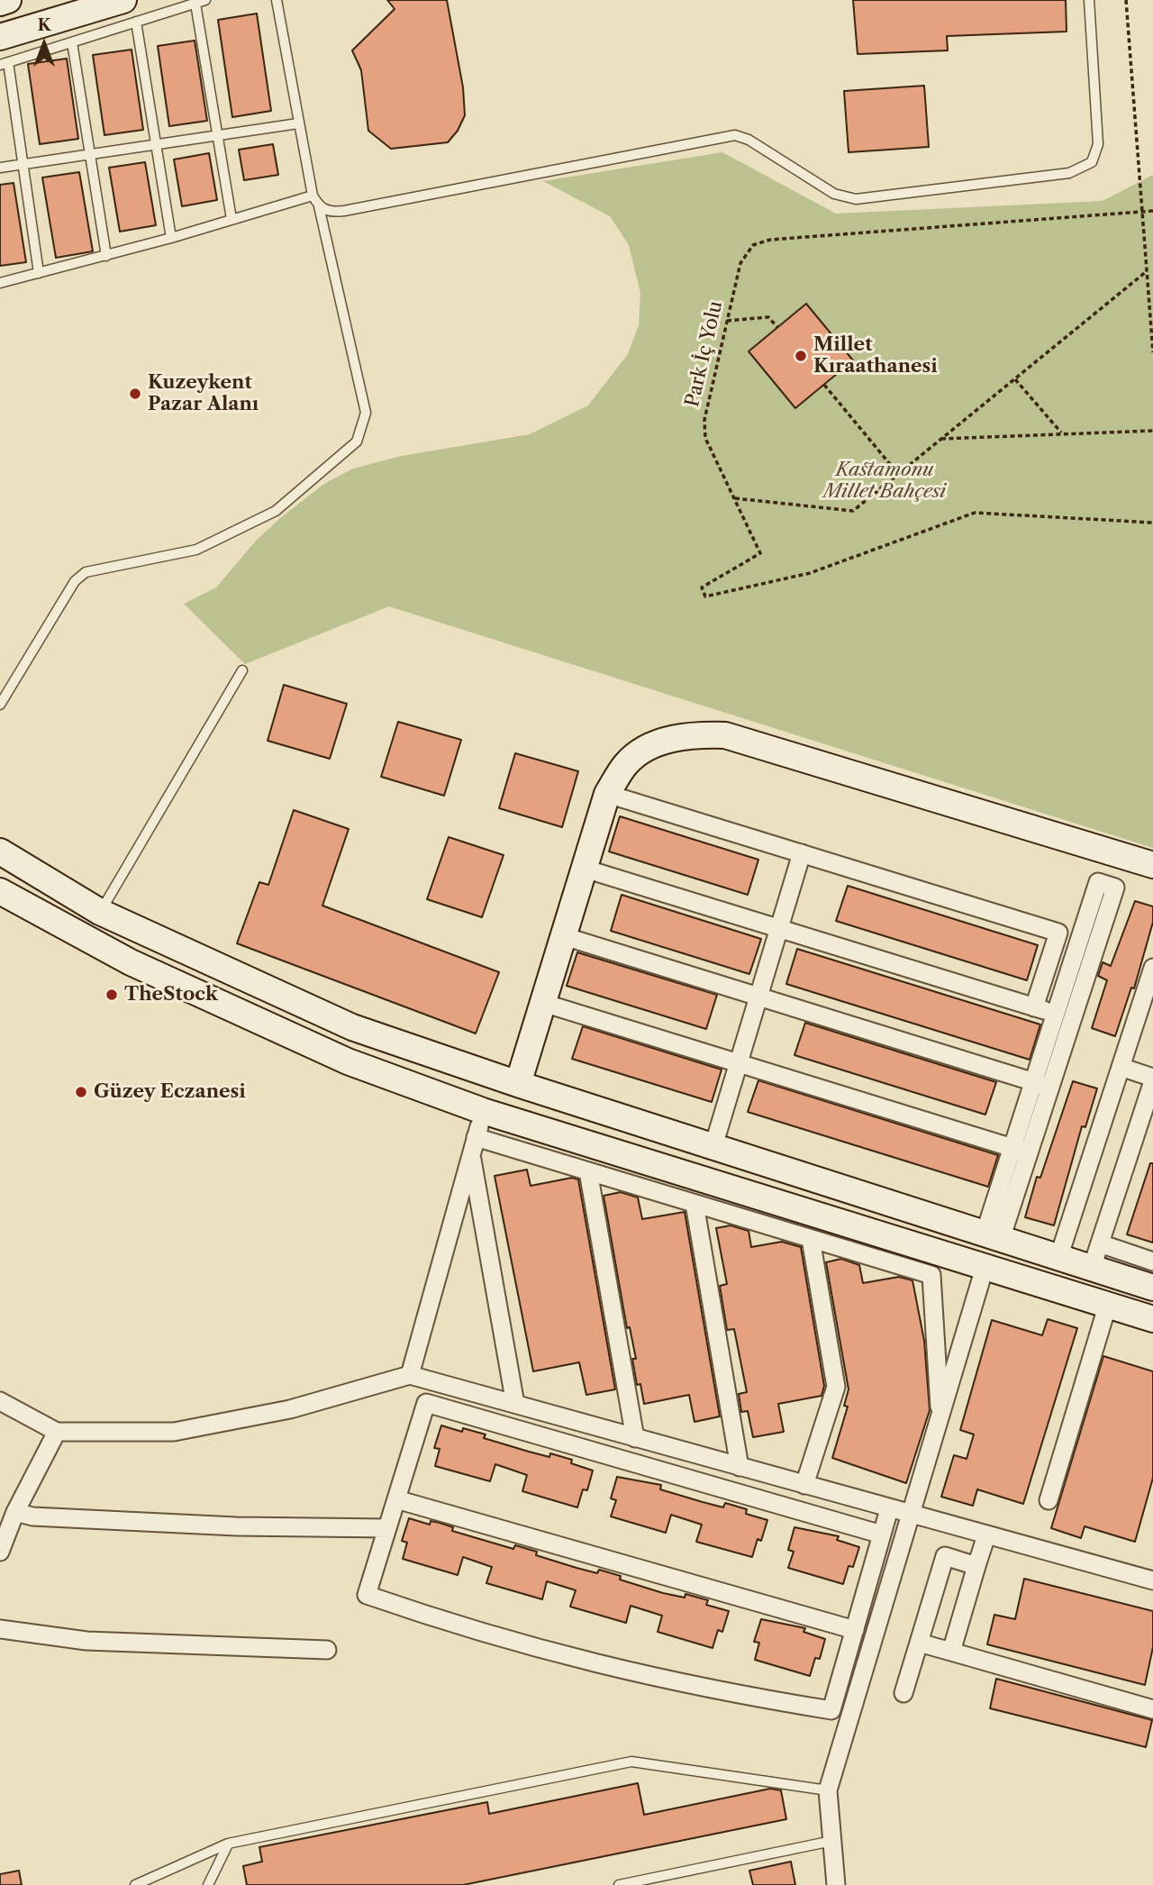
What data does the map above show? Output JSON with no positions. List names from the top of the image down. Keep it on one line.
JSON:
{"streets":{"path":["Park İç Yolu"]},"parks":["Kastamonu Millet Bahçesi"],"places":["Millet Kıraathanesi","Kuzeykent Pazar Alanı","TheStock","Güzey Eczanesi"],"north":"top"}
